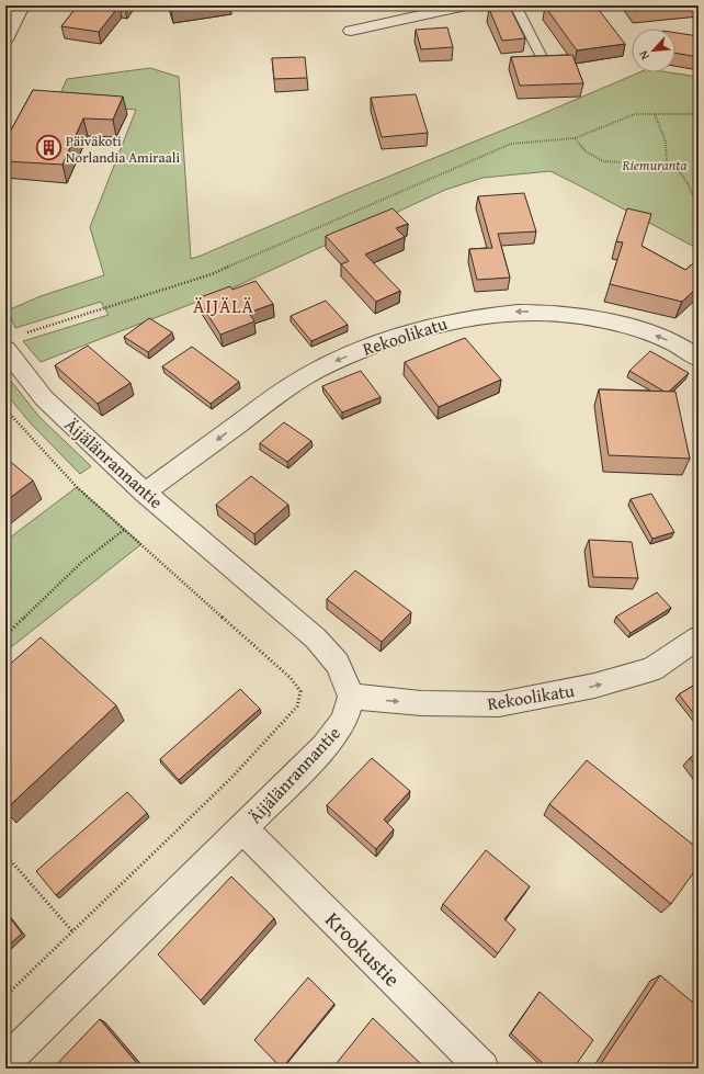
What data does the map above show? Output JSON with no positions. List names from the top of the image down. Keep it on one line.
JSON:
{"streets":{"street":["Rekoolikatu","Äijälänrannantie","Krookustie"]},"crossings":[["Rekoolikatu","Äijälänrannantie"],["Äijälänrannantie","Krookustie"]],"districts":["ÄIJÄLÄ"],"parks":["Riemuranta"],"places":{"building":["Päiväkoti Norlandia Amiraali"]},"north":"bottom left"}
